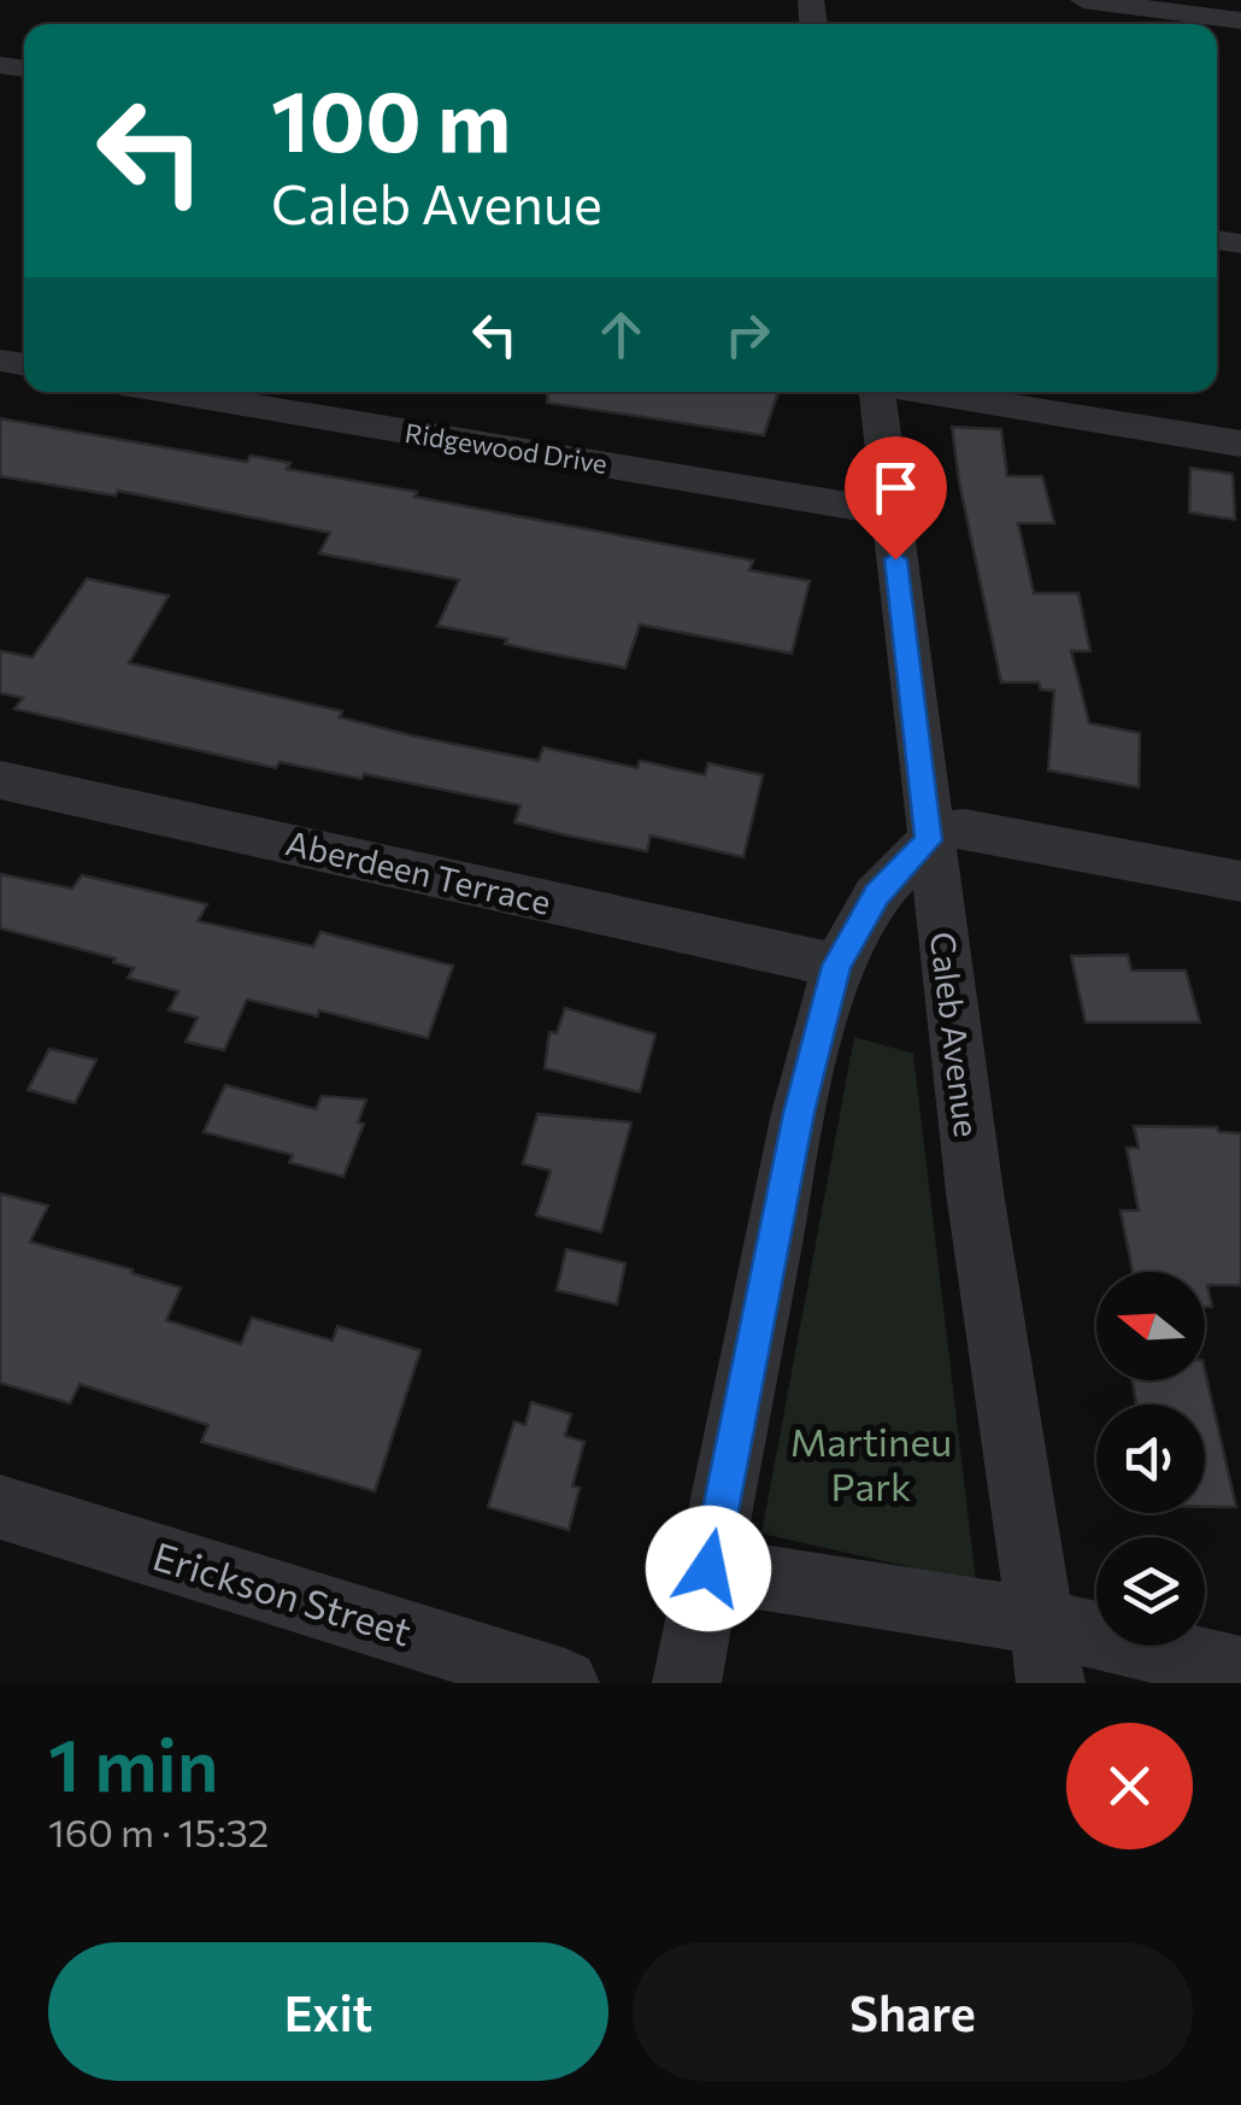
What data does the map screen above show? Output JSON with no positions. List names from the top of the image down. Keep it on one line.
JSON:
{"streets":{"street":["Ridgewood Drive","Aberdeen Terrace","Caleb Avenue","Erickson Street"]},"crossings":[["Ridgewood Drive","Caleb Avenue"]],"parks":["Martineu Park"],"north":"left","page":{"turn":["100 m","Caleb Avenue"],"heading":["1 min","160 m · 15:32"],"buttons":["Exit","Share"]}}
